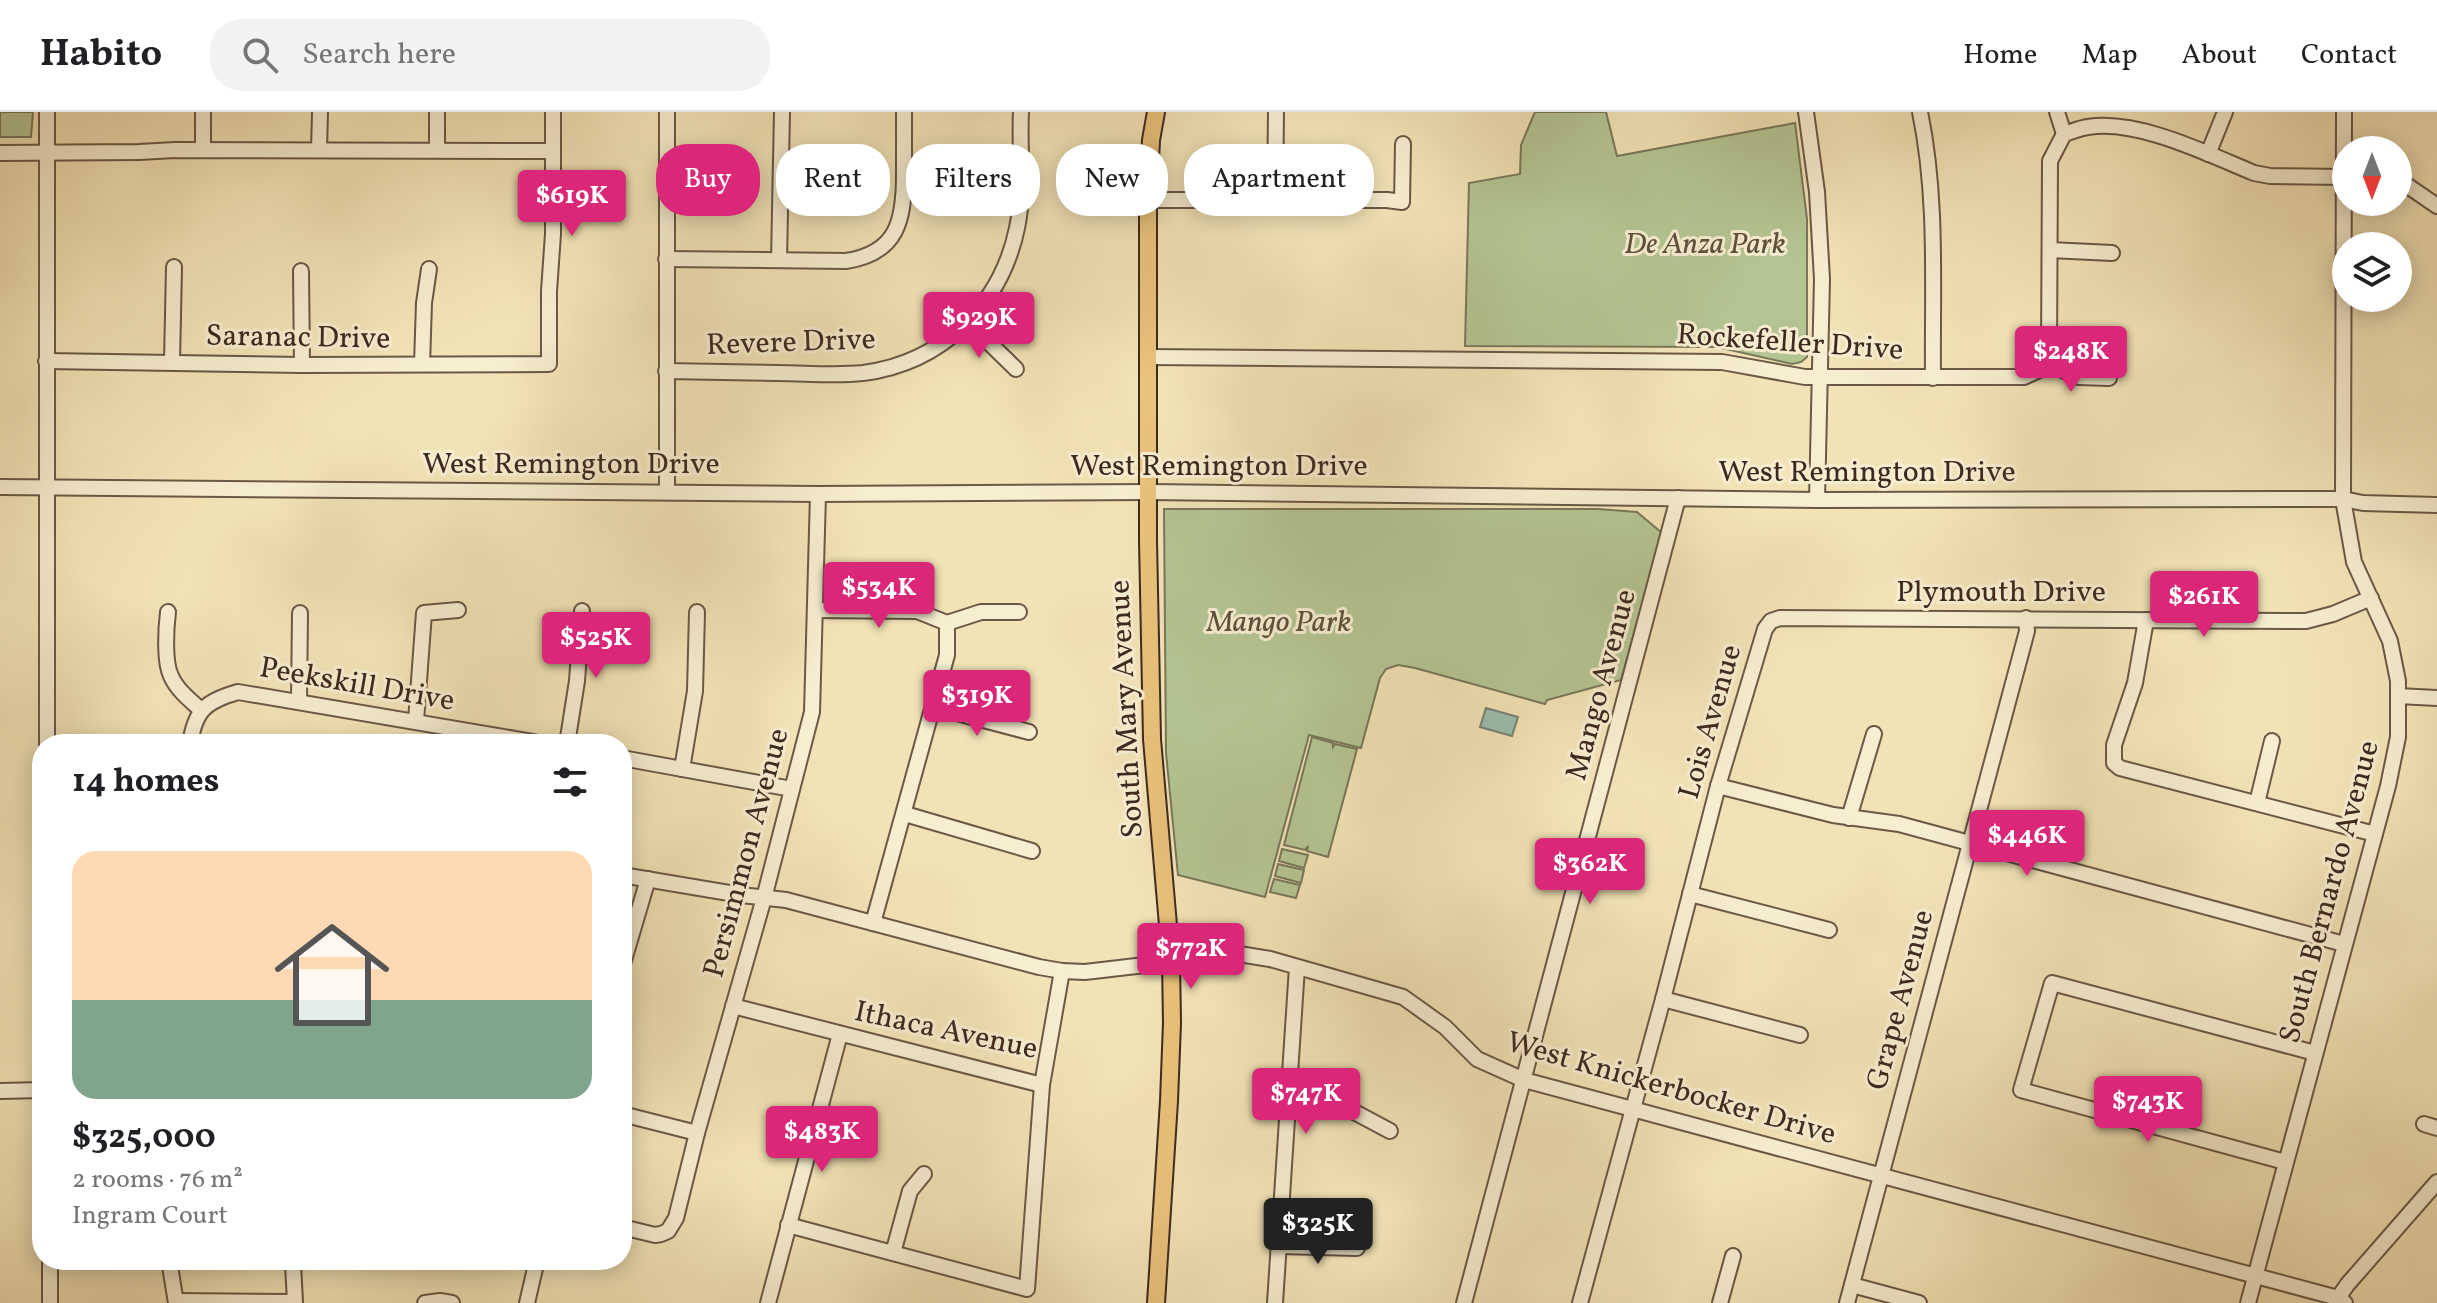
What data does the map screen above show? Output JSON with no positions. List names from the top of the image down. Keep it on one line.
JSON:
{"streets":{"main road":["South Mary Avenue"],"street":["Saranac Drive","Revere Drive","Rockefeller Drive","West Remington Drive","Plymouth Drive","Peekskill Drive","Mango Avenue","Lois Avenue","Persimmon Avenue","South Bernardo Avenue","Grape Avenue","Ithaca Avenue","West Knickerbocker Drive"]},"crossings":[["Rockefeller Drive","South Mary Avenue"],["West Remington Drive","Mango Avenue"],["West Remington Drive","South Mary Avenue"],["West Remington Drive","Persimmon Avenue"],["West Remington Drive","South Bernardo Avenue"],["Plymouth Drive","Lois Avenue"],["Plymouth Drive","South Bernardo Avenue"],["Plymouth Drive","Grape Avenue"],["Mango Avenue","West Knickerbocker Drive"],["South Mary Avenue","West Knickerbocker Drive"],["Lois Avenue","West Knickerbocker Drive"],["Persimmon Avenue","Ithaca Avenue"],["Persimmon Avenue","West Knickerbocker Drive"],["South Bernardo Avenue","West Knickerbocker Drive"],["Grape Avenue","West Knickerbocker Drive"],["Ithaca Avenue","West Knickerbocker Drive"]],"parks":["De Anza Park","Mango Park"],"north":"bottom","page":{"header":"Habito","search":"Search here","nav":["Home","Map","About","Contact"],"chip":["Buy","Rent","Filters","New","Apartment"],"price":["$619K","$929K","$248K","$534K","$261K","$525K","$319K","$446K","$362K","$772K","$747K","$743K","$483K","$325K"],"heading":"14 homes","list":[{"name":"$325,000","note":"2 rooms · 76 m² · Ingram Court"}]}}
